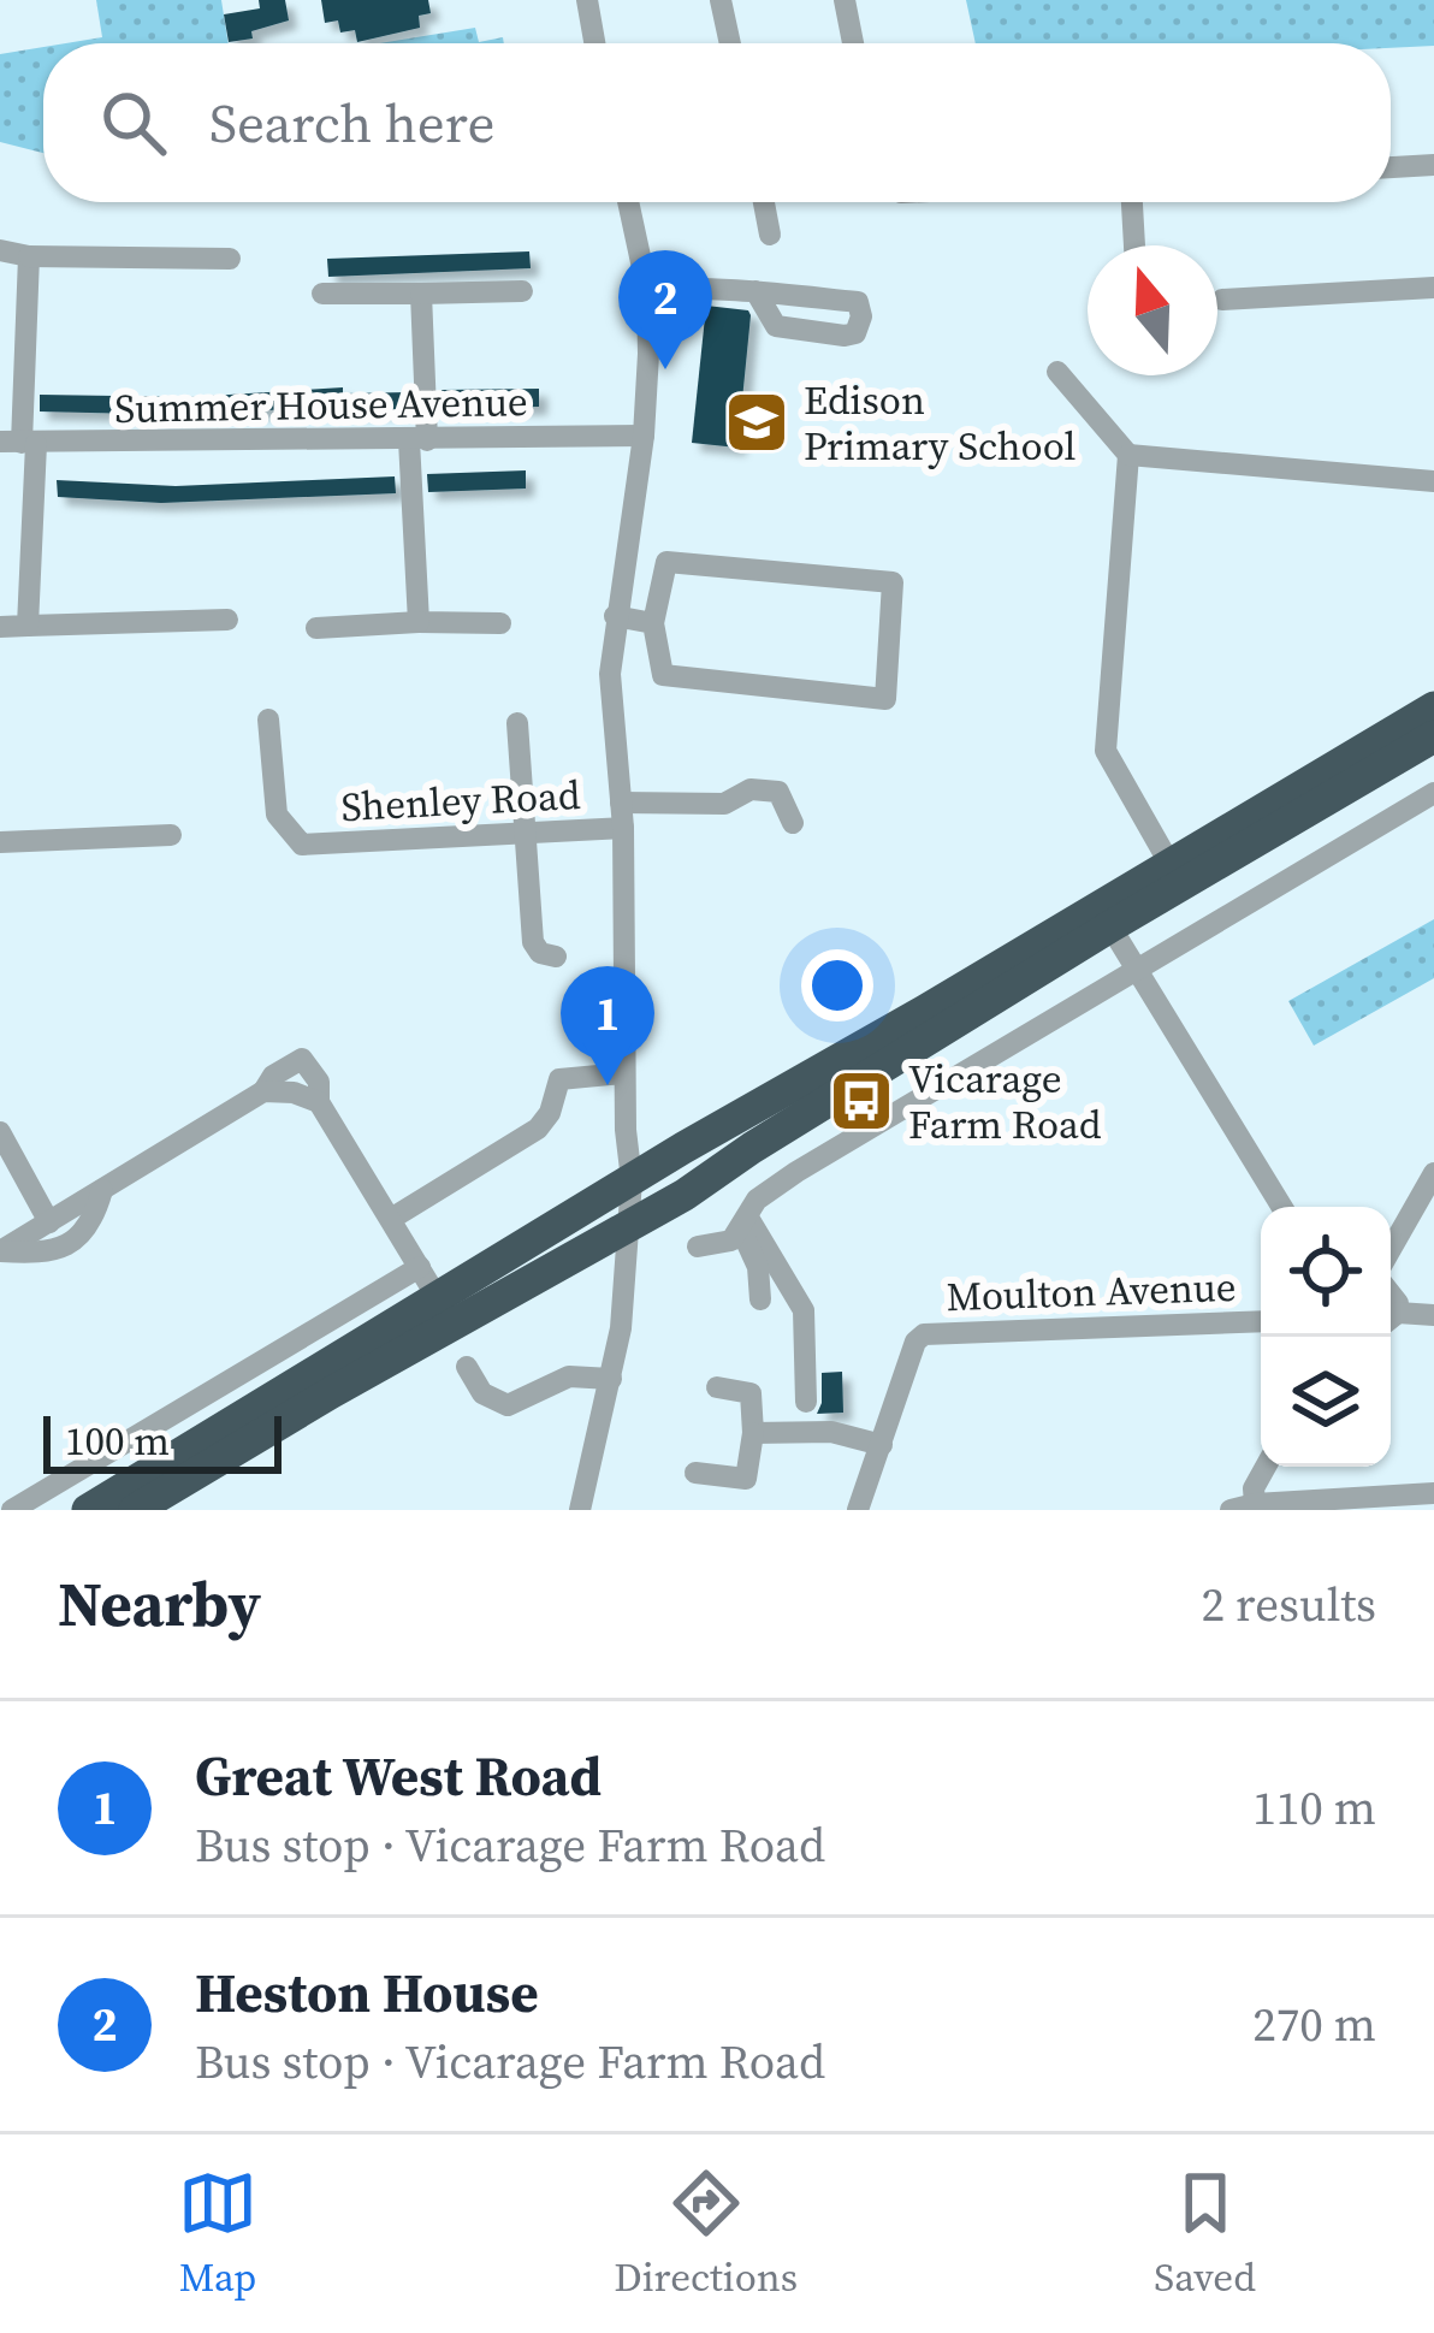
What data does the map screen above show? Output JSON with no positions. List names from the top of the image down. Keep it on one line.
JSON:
{"streets":{"street":["Summer House Avenue","Shenley Road","Moulton Avenue"]},"places":{"school or university":["Edison Primary School"],"bus stop":["Vicarage Farm Road"]},"scale_bar":"100 m","north":"top","page":{"search":"Search here","pins":["2","1"],"scale":"100 m","heading":["Nearby","2 results"],"list":[{"mark":"1","name":"Great West Road","note":"Bus stop · Vicarage Farm Road","value":"110 m"},{"mark":"2","name":"Heston House","note":"Bus stop · Vicarage Farm Road","value":"270 m"}],"nav":["Map","Directions","Saved"]}}
